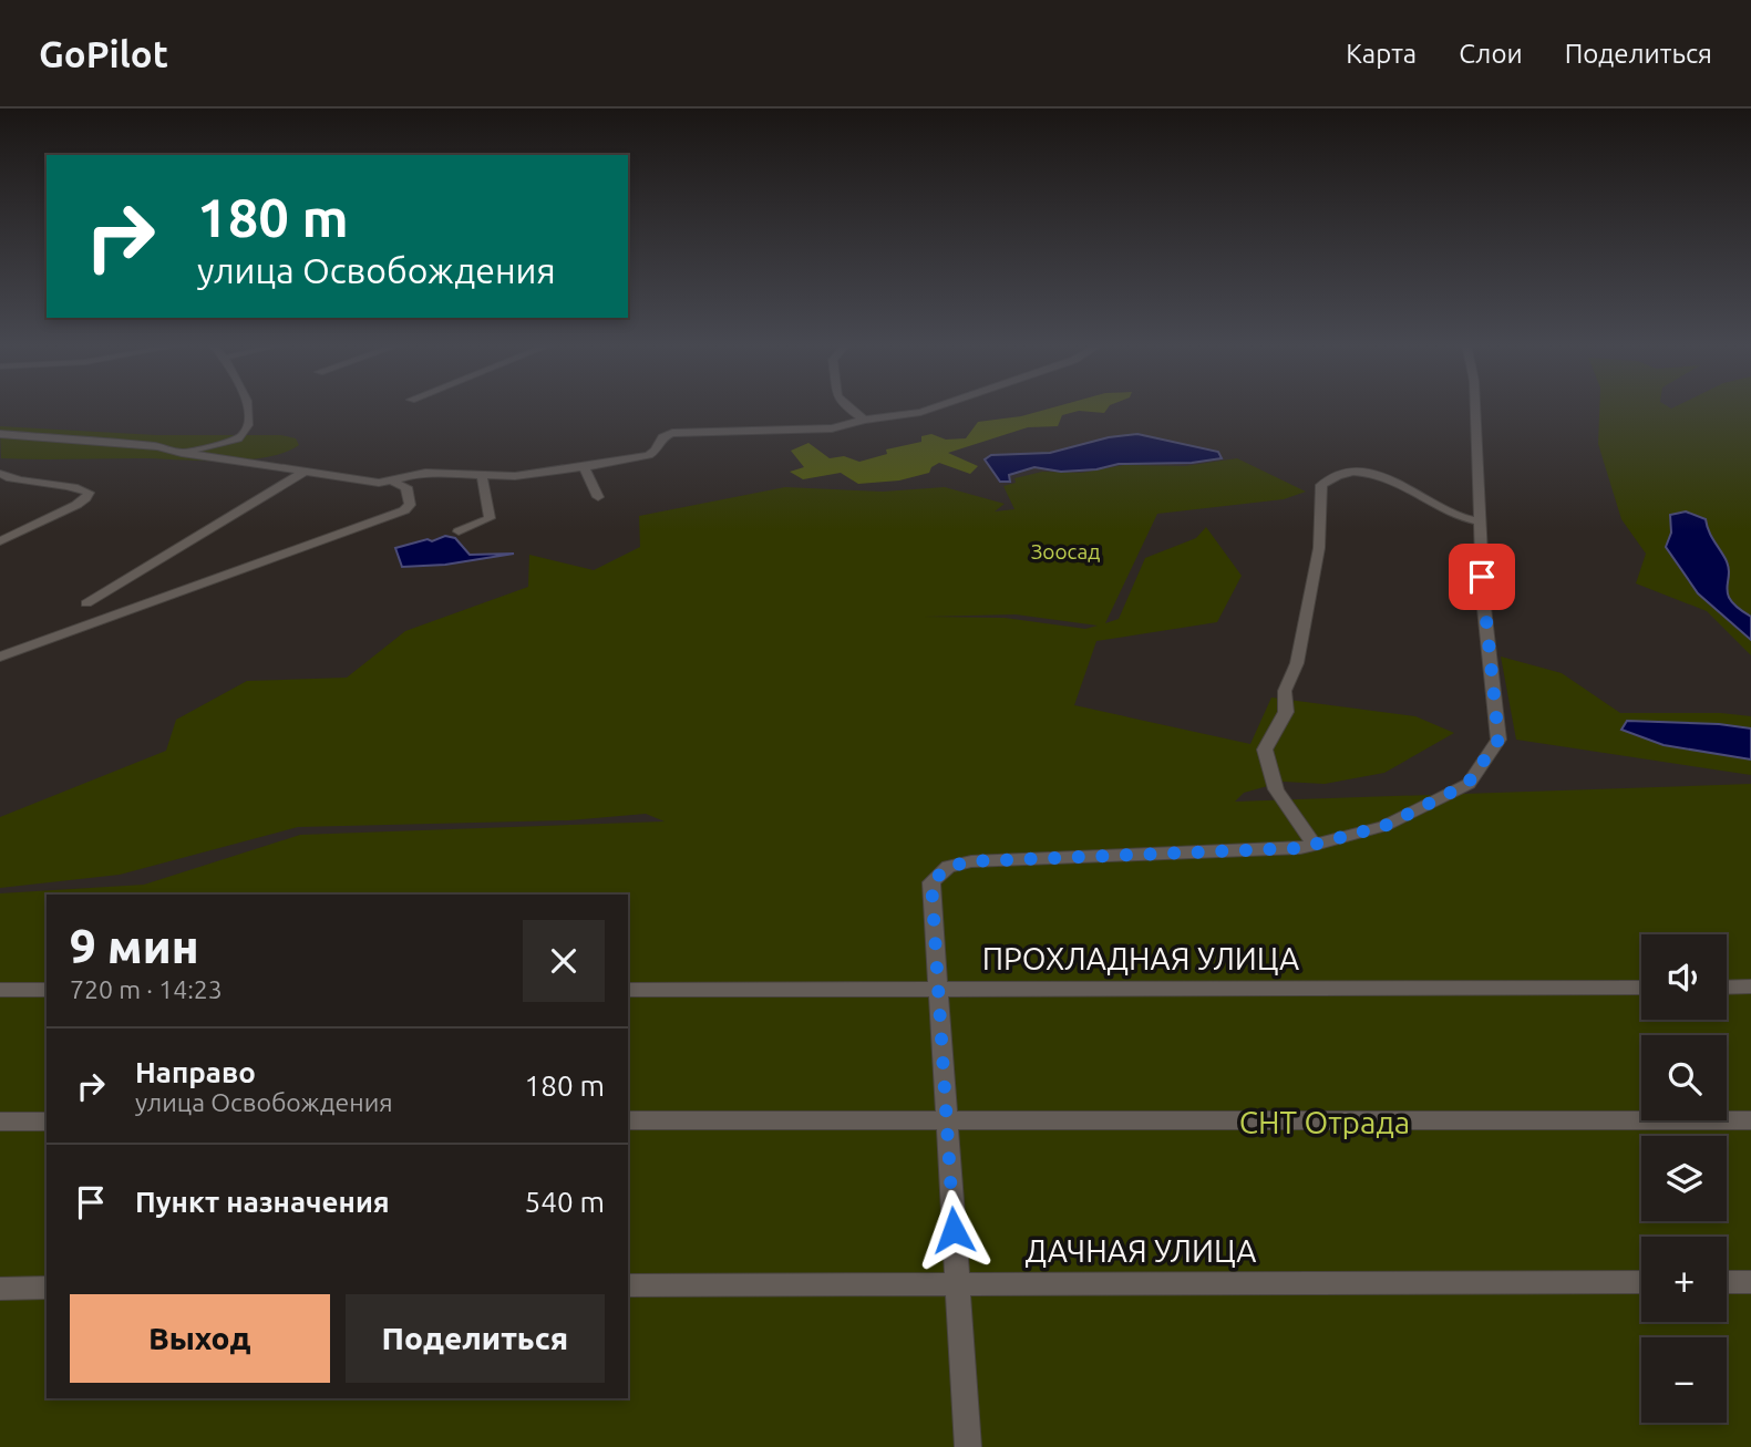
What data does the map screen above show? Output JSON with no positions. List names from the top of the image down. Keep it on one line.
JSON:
{"streets":{"street":["ПРОХЛАДНАЯ УЛИЦА","ДАЧНАЯ УЛИЦА"]},"parks":["Зоосад","СНТ Отрада"],"page":{"header":"GoPilot","nav":["Карта","Слои","Поделиться"],"turn":["180 m","улица Освобождения"],"heading":["9 мин","720 m · 14:23"],"map_buttons":["+","−"],"list":[{"name":"Направо","note":"улица Освобождения","value":"180 m"},{"name":"Пункт назначения","value":"540 m"}],"buttons":["Выход","Поделиться"]}}
